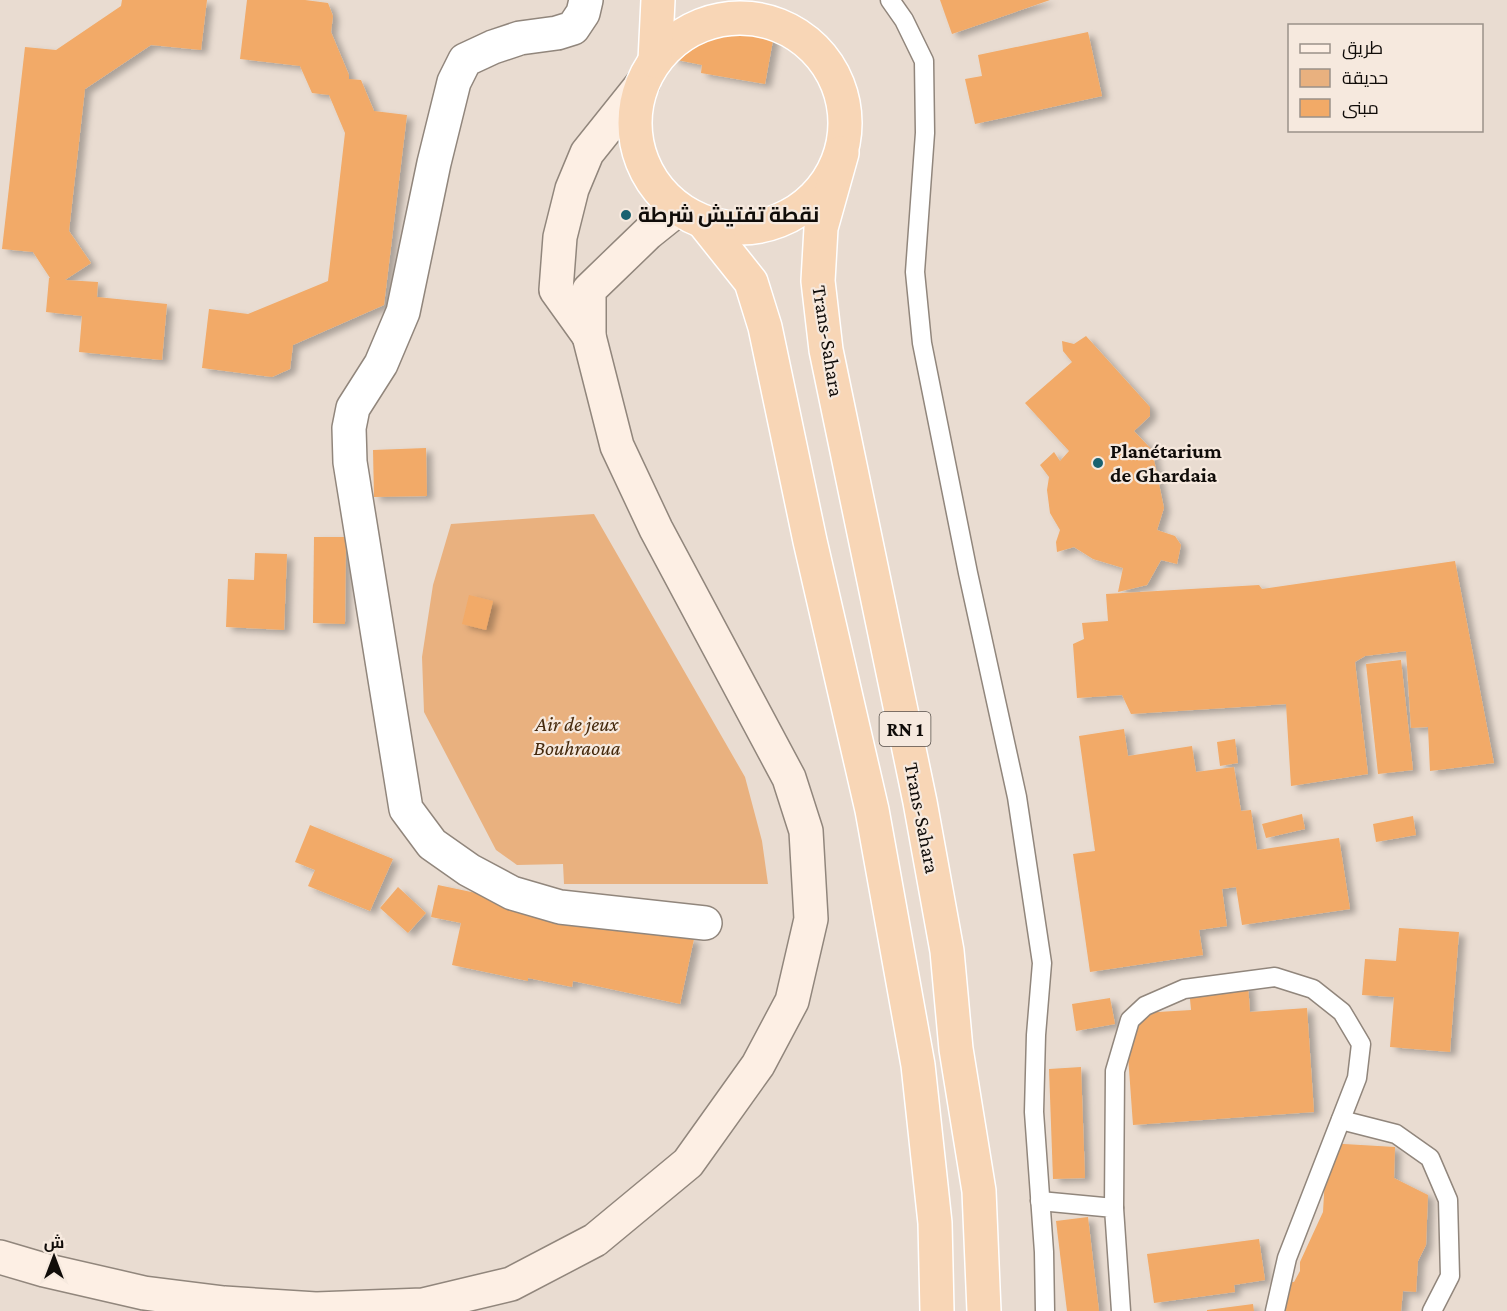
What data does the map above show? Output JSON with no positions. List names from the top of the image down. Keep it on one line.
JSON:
{"streets":{"highway":["Trans-Sahara","RN 1"]},"crossings":[["Trans-Sahara","RN 1"]],"parks":["Air de jeux Bouhraoua"],"places":["نقطة تفتيش شرطة","Planétarium de Ghardaia"],"legend":["طريق","حديقة","مبنى"],"north":"top"}
